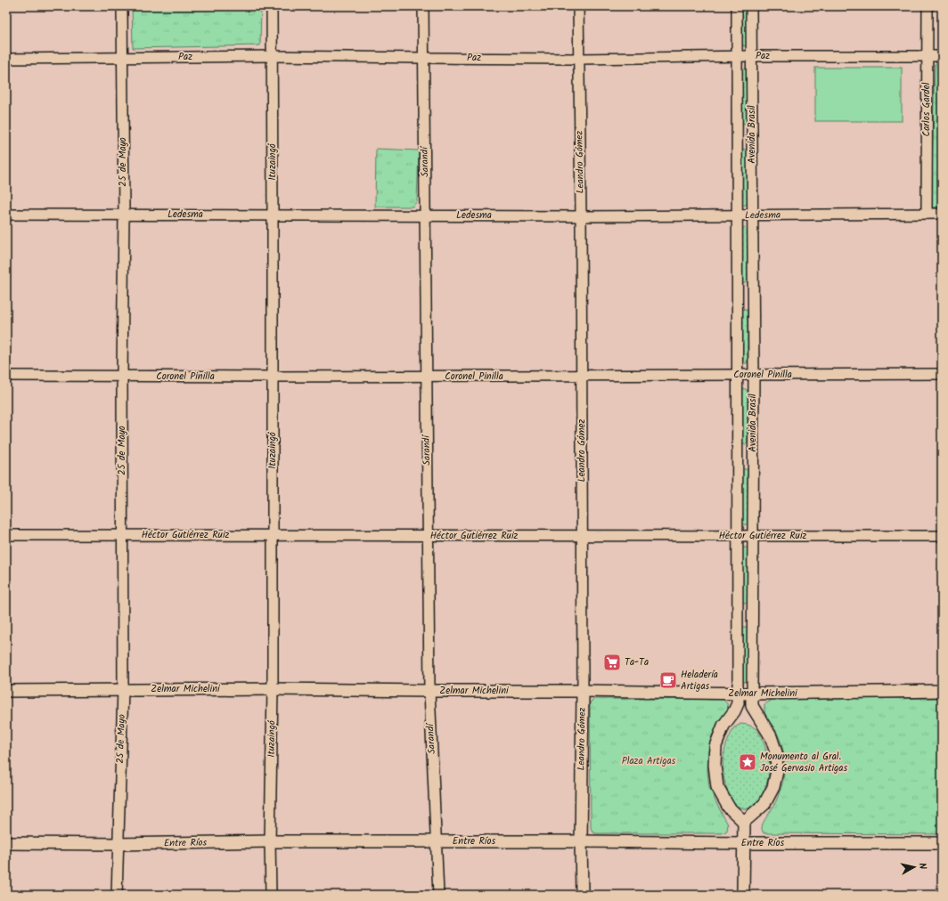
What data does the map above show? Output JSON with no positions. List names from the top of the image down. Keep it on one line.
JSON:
{"streets":{"street":["Paz","Carlos Gardel","Avenida Brasil","25 de Mayo","Ituzaingó","Sarandí","Leandro Gómez","Ledesma","Coronel Pinilla","Héctor Gutiérrez Ruiz","Zelmar Michelini","Entre Ríos"]},"crossings":[["Paz","Carlos Gardel"],["Paz","Avenida Brasil"],["Paz","25 de Mayo"],["Paz","Ituzaingó"],["Paz","Sarandí"],["Paz","Leandro Gómez"],["Carlos Gardel","Ledesma"],["Avenida Brasil","Ledesma"],["Avenida Brasil","Coronel Pinilla"],["Avenida Brasil","Héctor Gutiérrez Ruiz"],["Avenida Brasil","Zelmar Michelini"],["25 de Mayo","Ledesma"],["25 de Mayo","Coronel Pinilla"],["25 de Mayo","Héctor Gutiérrez Ruiz"],["25 de Mayo","Zelmar Michelini"],["25 de Mayo","Entre Ríos"],["Ituzaingó","Ledesma"],["Ituzaingó","Coronel Pinilla"],["Ituzaingó","Héctor Gutiérrez Ruiz"],["Ituzaingó","Zelmar Michelini"],["Ituzaingó","Entre Ríos"],["Sarandí","Ledesma"],["Sarandí","Coronel Pinilla"],["Sarandí","Héctor Gutiérrez Ruiz"],["Sarandí","Zelmar Michelini"],["Sarandí","Entre Ríos"],["Leandro Gómez","Ledesma"],["Leandro Gómez","Coronel Pinilla"],["Leandro Gómez","Héctor Gutiérrez Ruiz"],["Leandro Gómez","Zelmar Michelini"],["Leandro Gómez","Entre Ríos"]],"parks":["Plaza Artigas"],"places":{"supermarket":["Ta-Ta"],"cafe":["Heladería Artigas"],"place":["Monumento al Gral. José Gervasio Artigas"]},"north":"right"}
